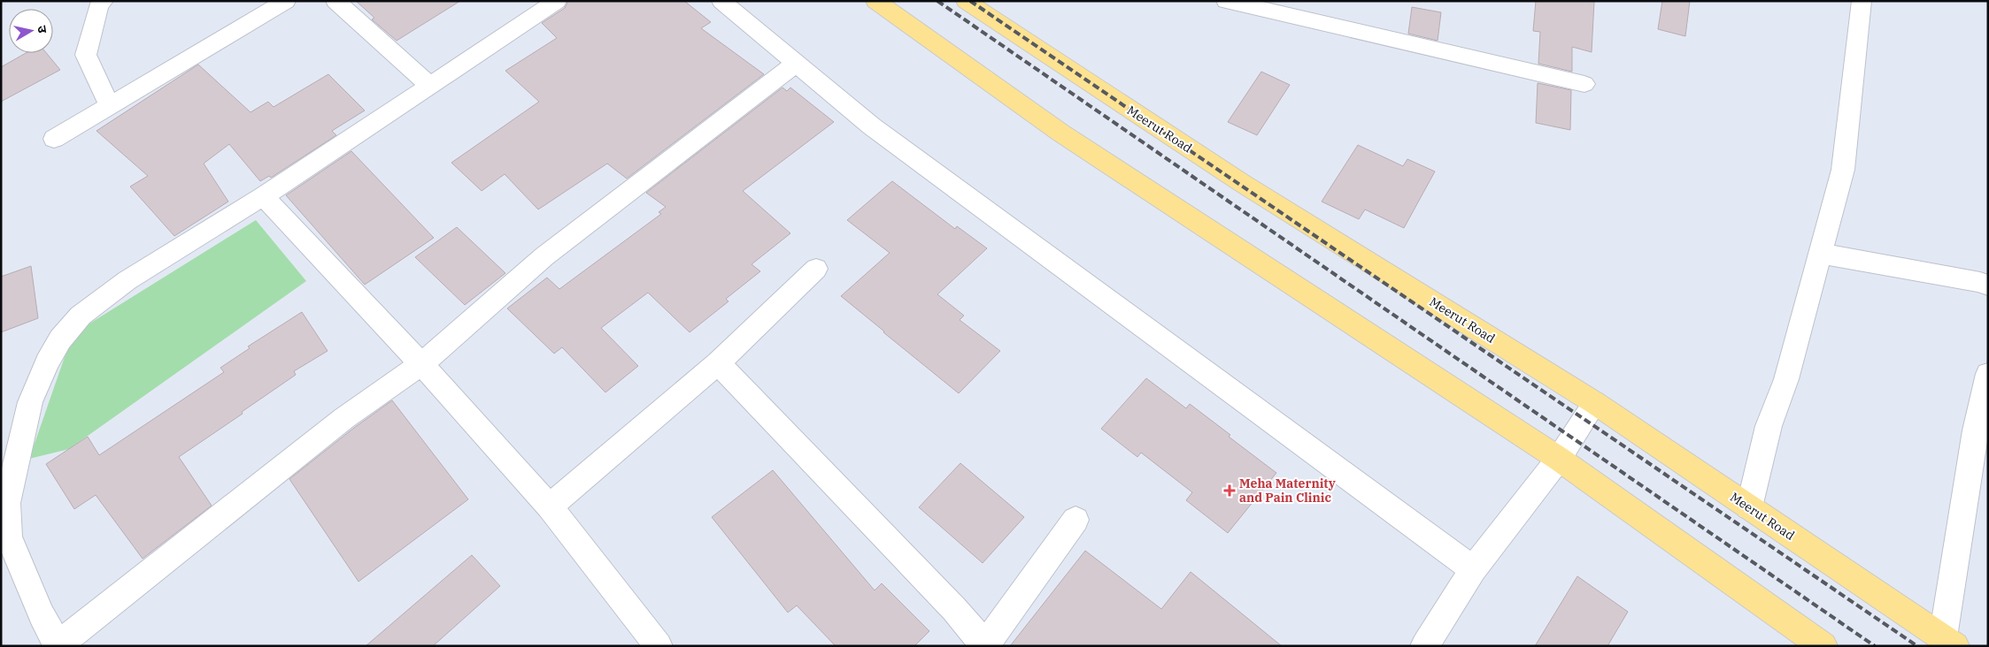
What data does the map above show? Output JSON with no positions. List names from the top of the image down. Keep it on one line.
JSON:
{"streets":{"main road":["Meerut Road"]},"places":{"health":["Meha Maternity and Pain Clinic"]},"north":"right"}
